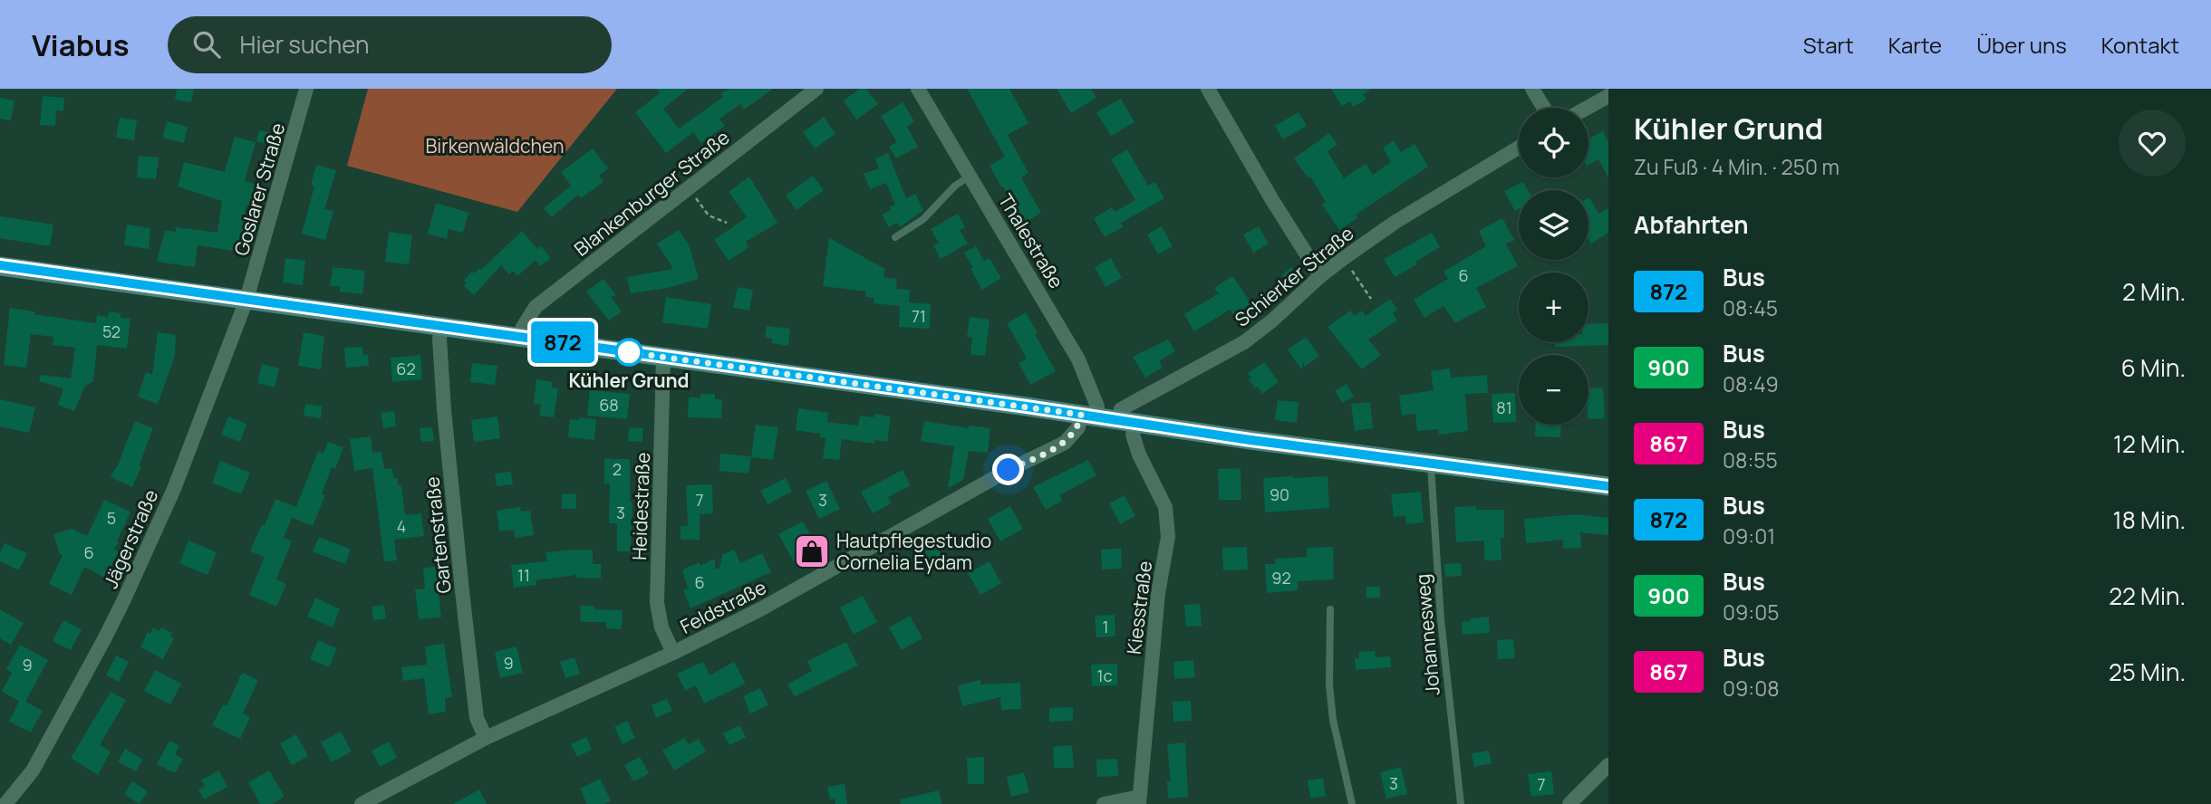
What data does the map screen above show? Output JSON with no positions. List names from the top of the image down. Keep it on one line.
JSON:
{"streets":{"street":["Goslarer Straße","Blankenburger Straße","Thalestraße","Schierker Straße","Heidestraße","Gartenstraße","Jägerstraße","Feldstraße","Kiesstraße"],"lane":["Johannesweg"]},"crossings":[["Goslarer Straße","Jägerstraße"],["Thalestraße","Feldstraße"],["Schierker Straße","Kiesstraße"],["Heidestraße","Feldstraße"],["Gartenstraße","Feldstraße"]],"parks":["Birkenwäldchen"],"places":{"other":["Kühler Grund"],"shop":["Hautpflegestudio Cornelia Eydam"]},"lines":["bus line 872"],"house_numbers":["6","71","52","62","68","81","2","90","7","3","3","5","4","6","11","92","6","1","9","9","1c","3","7"],"page":{"header":"Viabus","search":"Hier suchen","nav":["Start","Karte","Über uns","Kontakt"],"on_map":"872","heading":[["Kühler Grund","Zu Fuß · 4 Min. · 250 m"],"Abfahrten"],"map_buttons":["+","−"],"list":[{"mark":"872","name":"Bus","note":"08:45","value":"2 Min."},{"mark":"900","name":"Bus","note":"08:49","value":"6 Min."},{"mark":"867","name":"Bus","note":"08:55","value":"12 Min."},{"mark":"872","name":"Bus","note":"09:01","value":"18 Min."},{"mark":"900","name":"Bus","note":"09:05","value":"22 Min."},{"mark":"867","name":"Bus","note":"09:08","value":"25 Min."}]}}
